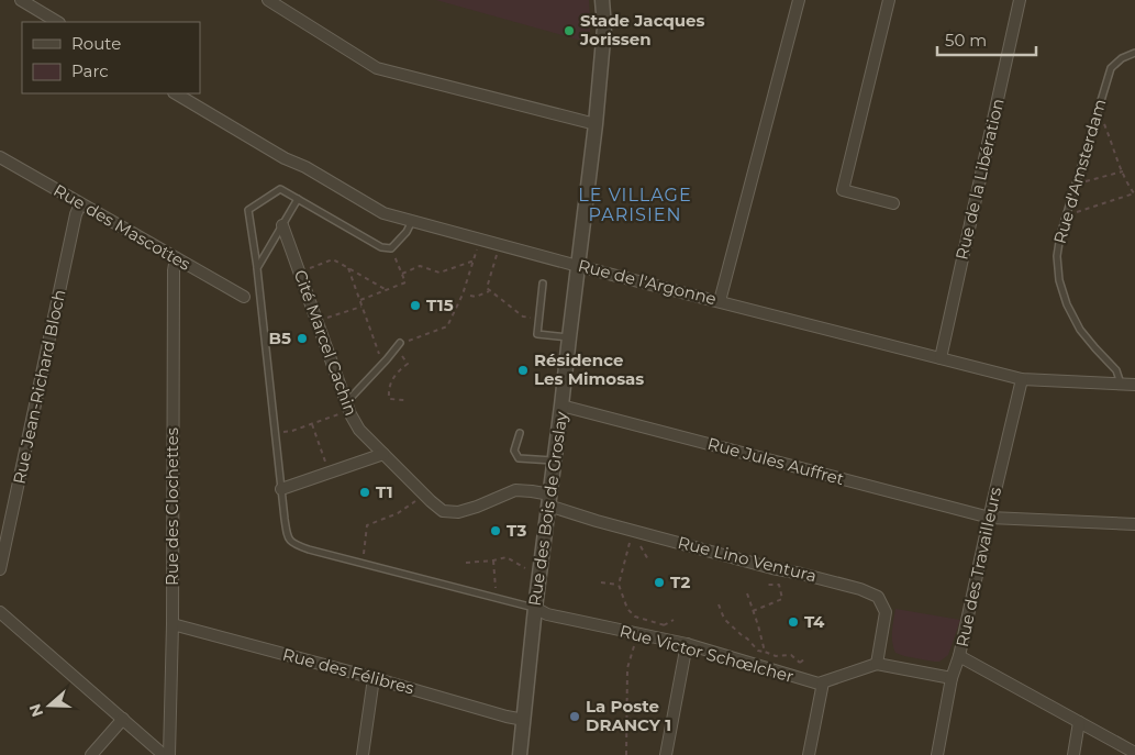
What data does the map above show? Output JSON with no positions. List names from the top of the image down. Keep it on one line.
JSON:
{"streets":{"street":["Rue de la Libération","Rue des Mascottes","Rue de l'Argonne","Cité Marcel Cachin","Rue Jean-Richard Bloch","Rue Jules Auffret","Rue des Clochettes","Rue des Bois de Groslay","Rue Lino Ventura","Rue des Travailleurs","Rue Victor Schœlcher","Rue des Félibres"],"lane":["Rue d'Amsterdam"]},"crossings":[["Rue d'Amsterdam","Rue de l'Argonne"],["Rue de la Libération","Rue de l'Argonne"],["Rue des Mascottes","Rue Jean-Richard Bloch"],["Rue des Mascottes","Rue des Clochettes"],["Rue de l'Argonne","Rue des Bois de Groslay"],["Rue de l'Argonne","Rue des Travailleurs"],["Cité Marcel Cachin","Rue des Bois de Groslay"],["Cité Marcel Cachin","Rue Lino Ventura"],["Rue Jules Auffret","Rue des Bois de Groslay"],["Rue Jules Auffret","Rue des Travailleurs"],["Rue des Clochettes","Rue des Félibres"],["Rue des Bois de Groslay","Rue Lino Ventura"],["Rue des Bois de Groslay","Rue Victor Schœlcher"],["Rue des Bois de Groslay","Rue des Félibres"]],"districts":["LE VILLAGE PARISIEN"],"places":["Stade Jacques Jorissen","T15","B5","Résidence Les Mimosas","T1","T3","T2","T4","La Poste DRANCY 1"],"legend":["Route","Parc"],"scale_bar":"50 m","north":"left"}
